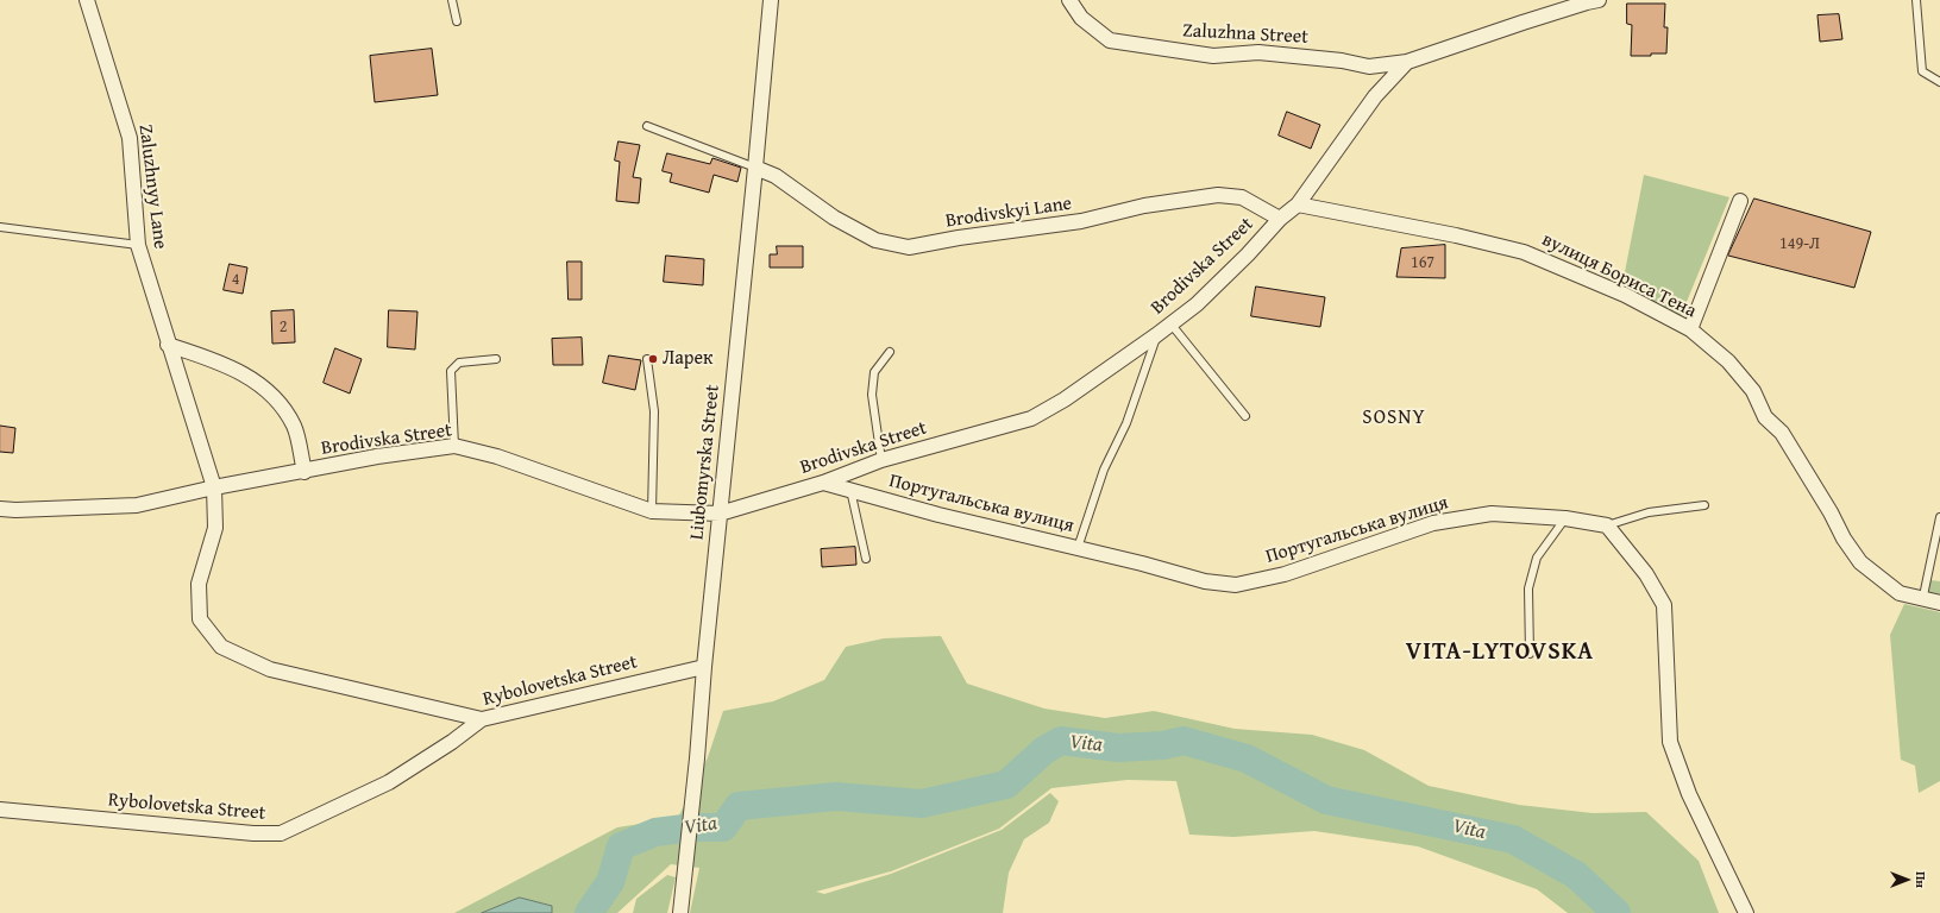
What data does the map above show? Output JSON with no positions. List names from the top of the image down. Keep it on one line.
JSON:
{"streets":{"street":["Zaluzhna Street","Zaluzhnyy Lane","Brodivskyi Lane","Brodivska Street","вулиця Бориса Тена","Liubomyrska Street","Португальська вулиця","Rybolovetska Street"]},"crossings":[["Zaluzhna Street","Brodivska Street"],["Zaluzhnyy Lane","Brodivska Street"],["Zaluzhnyy Lane","Rybolovetska Street"],["Brodivskyi Lane","Brodivska Street"],["Brodivskyi Lane","Liubomyrska Street"],["Brodivska Street","вулиця Бориса Тена"],["Brodivska Street","Liubomyrska Street"],["Brodivska Street","Португальська вулиця"],["Liubomyrska Street","Rybolovetska Street"]],"districts":["SOSNY","VITA-LYTOVSKA"],"water":["Vita"],"places":["Ларек"],"house_numbers":["149-Л","167","4","2"],"north":"right"}
